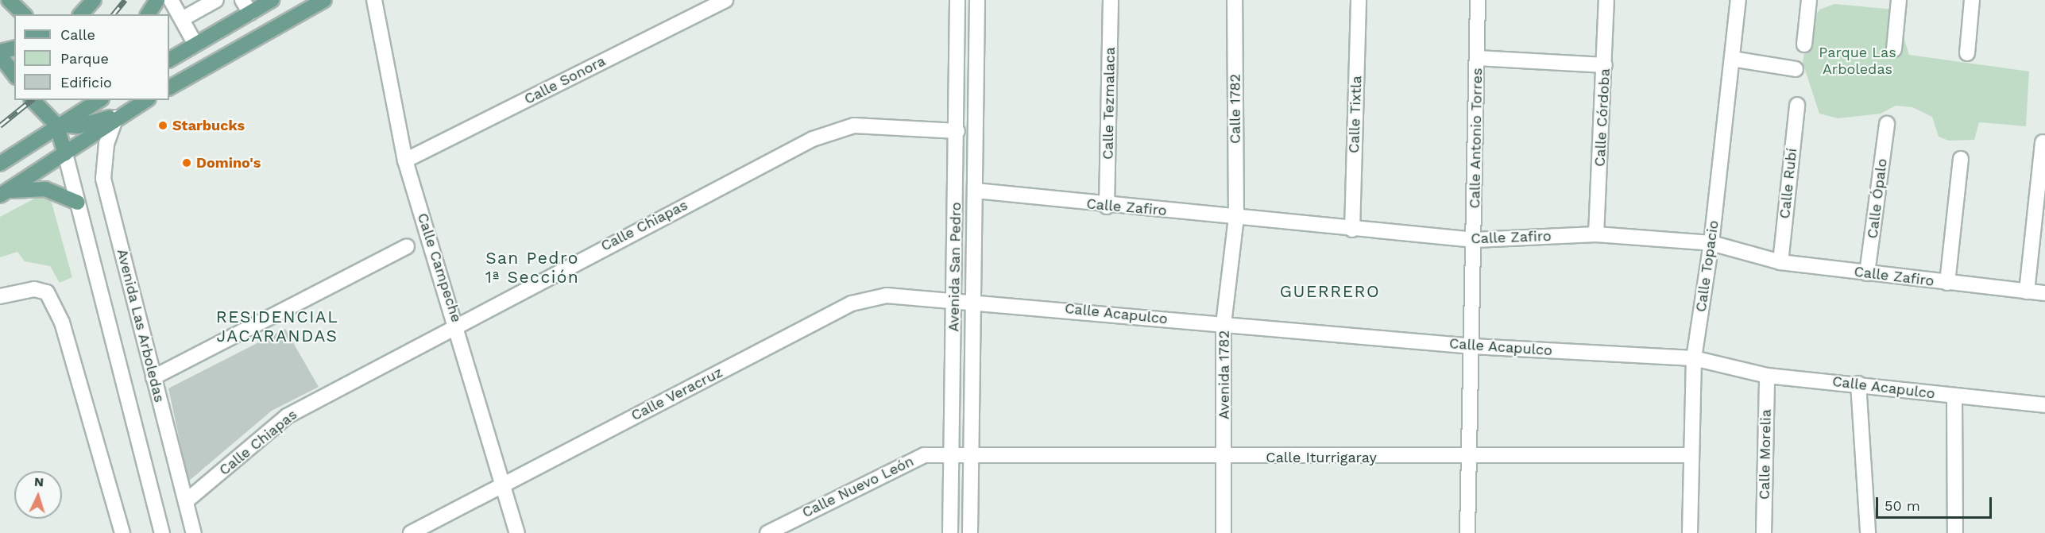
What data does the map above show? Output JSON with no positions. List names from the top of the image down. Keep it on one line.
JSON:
{"streets":{"street":["Calle Sonora","Calle Tezmalaca","Calle 1782","Calle Tixtla","Calle Córdoba","Calle Antonio Torres","Calle Rubí","Calle Ópalo","Calle Zafiro","Calle Chiapas","Calle Topacio","Avenida San Pedro","Calle Campeche","Calle Acapulco","Avenida Las Arboledas","Avenida 1782","Calle Veracruz","Calle Morelia","Calle Iturrigaray","Calle Nuevo León"]},"crossings":[["Calle Sonora","Calle Campeche"],["Calle Tezmalaca","Calle Zafiro"],["Calle 1782","Calle Zafiro"],["Calle 1782","Avenida 1782"],["Calle Tixtla","Calle Zafiro"],["Calle Córdoba","Calle Zafiro"],["Calle Antonio Torres","Calle Zafiro"],["Calle Antonio Torres","Calle Acapulco"],["Calle Antonio Torres","Calle Iturrigaray"],["Calle Rubí","Calle Zafiro"],["Calle Ópalo","Calle Zafiro"],["Calle Zafiro","Calle Topacio"],["Calle Zafiro","Avenida San Pedro"],["Calle Zafiro","Avenida 1782"],["Calle Chiapas","Avenida San Pedro"],["Calle Chiapas","Calle Campeche"],["Calle Chiapas","Avenida Las Arboledas"],["Calle Topacio","Calle Acapulco"],["Calle Topacio","Calle Iturrigaray"],["Avenida San Pedro","Calle Acapulco"],["Avenida San Pedro","Calle Veracruz"],["Avenida San Pedro","Calle Iturrigaray"],["Avenida San Pedro","Calle Nuevo León"],["Calle Campeche","Calle Veracruz"],["Calle Acapulco","Avenida 1782"],["Calle Acapulco","Calle Veracruz"],["Calle Acapulco","Calle Morelia"],["Avenida 1782","Calle Iturrigaray"],["Calle Iturrigaray","Calle Nuevo León"]],"districts":["San Pedro 1ª Sección","GUERRERO","RESIDENCIAL JACARANDAS"],"parks":["Parque Las Arboledas"],"places":["Starbucks","Domino's"],"legend":["Calle","Parque","Edificio"],"scale_bar":"50 m","north":"top"}
